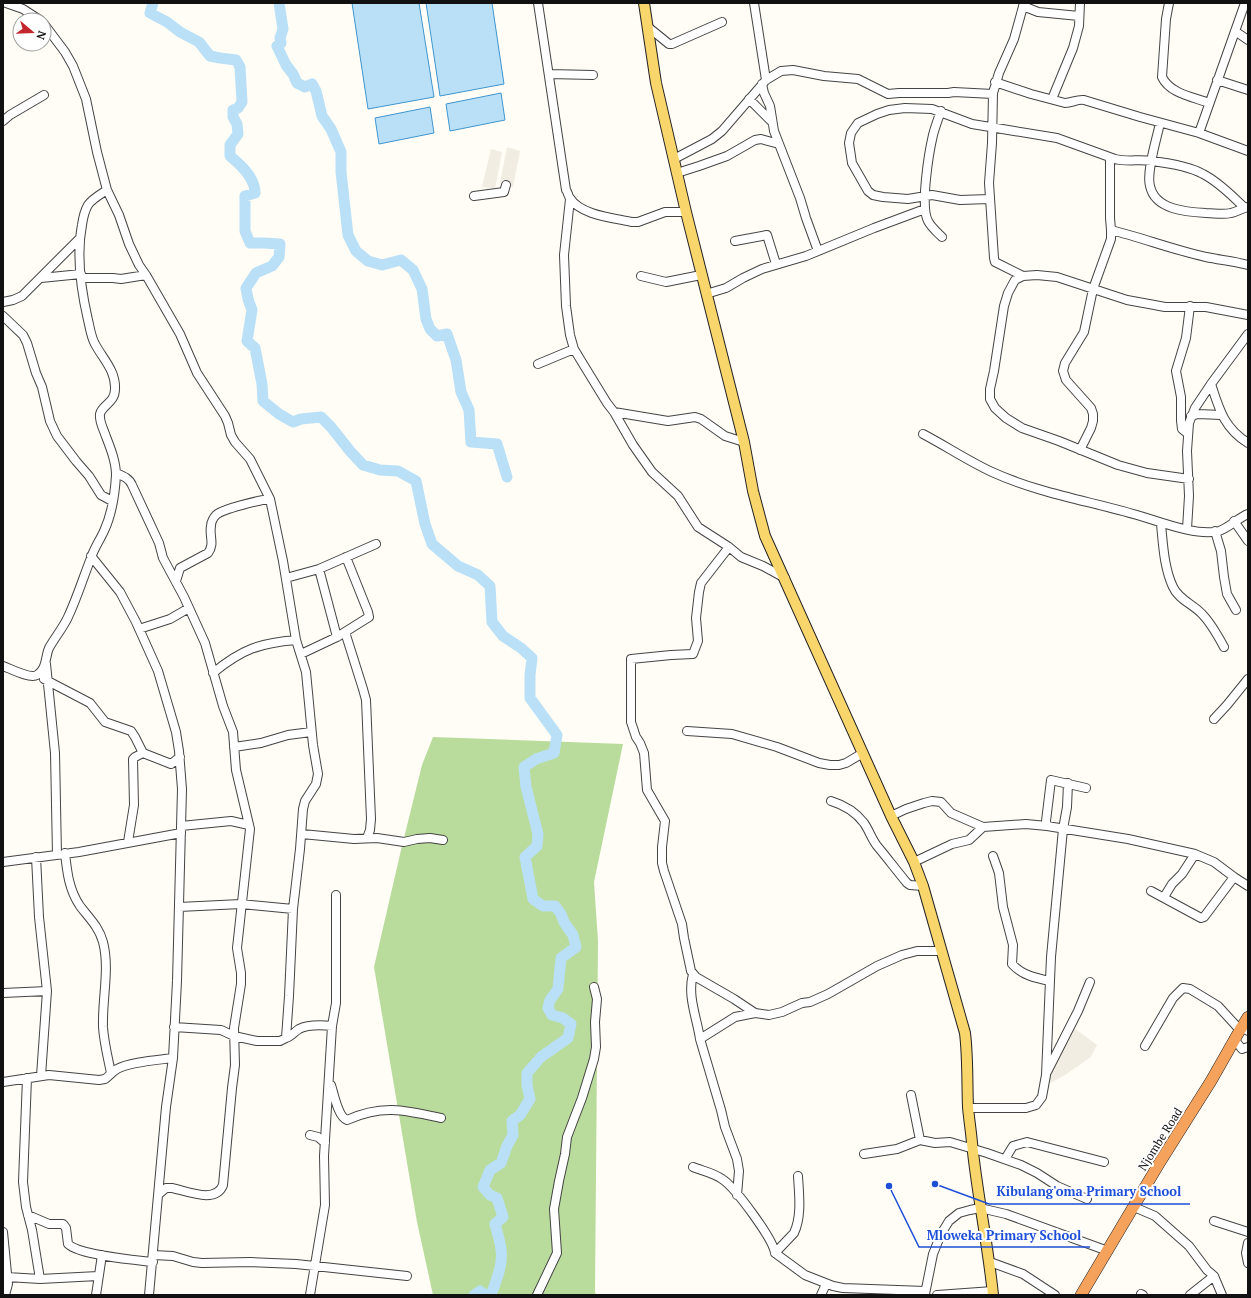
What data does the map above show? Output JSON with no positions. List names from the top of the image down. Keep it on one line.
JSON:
{"streets":{"highway":["Njombe Road"]},"places":["Kibulang'oma Primary School","Mloweka Primary School"],"north":"right"}
